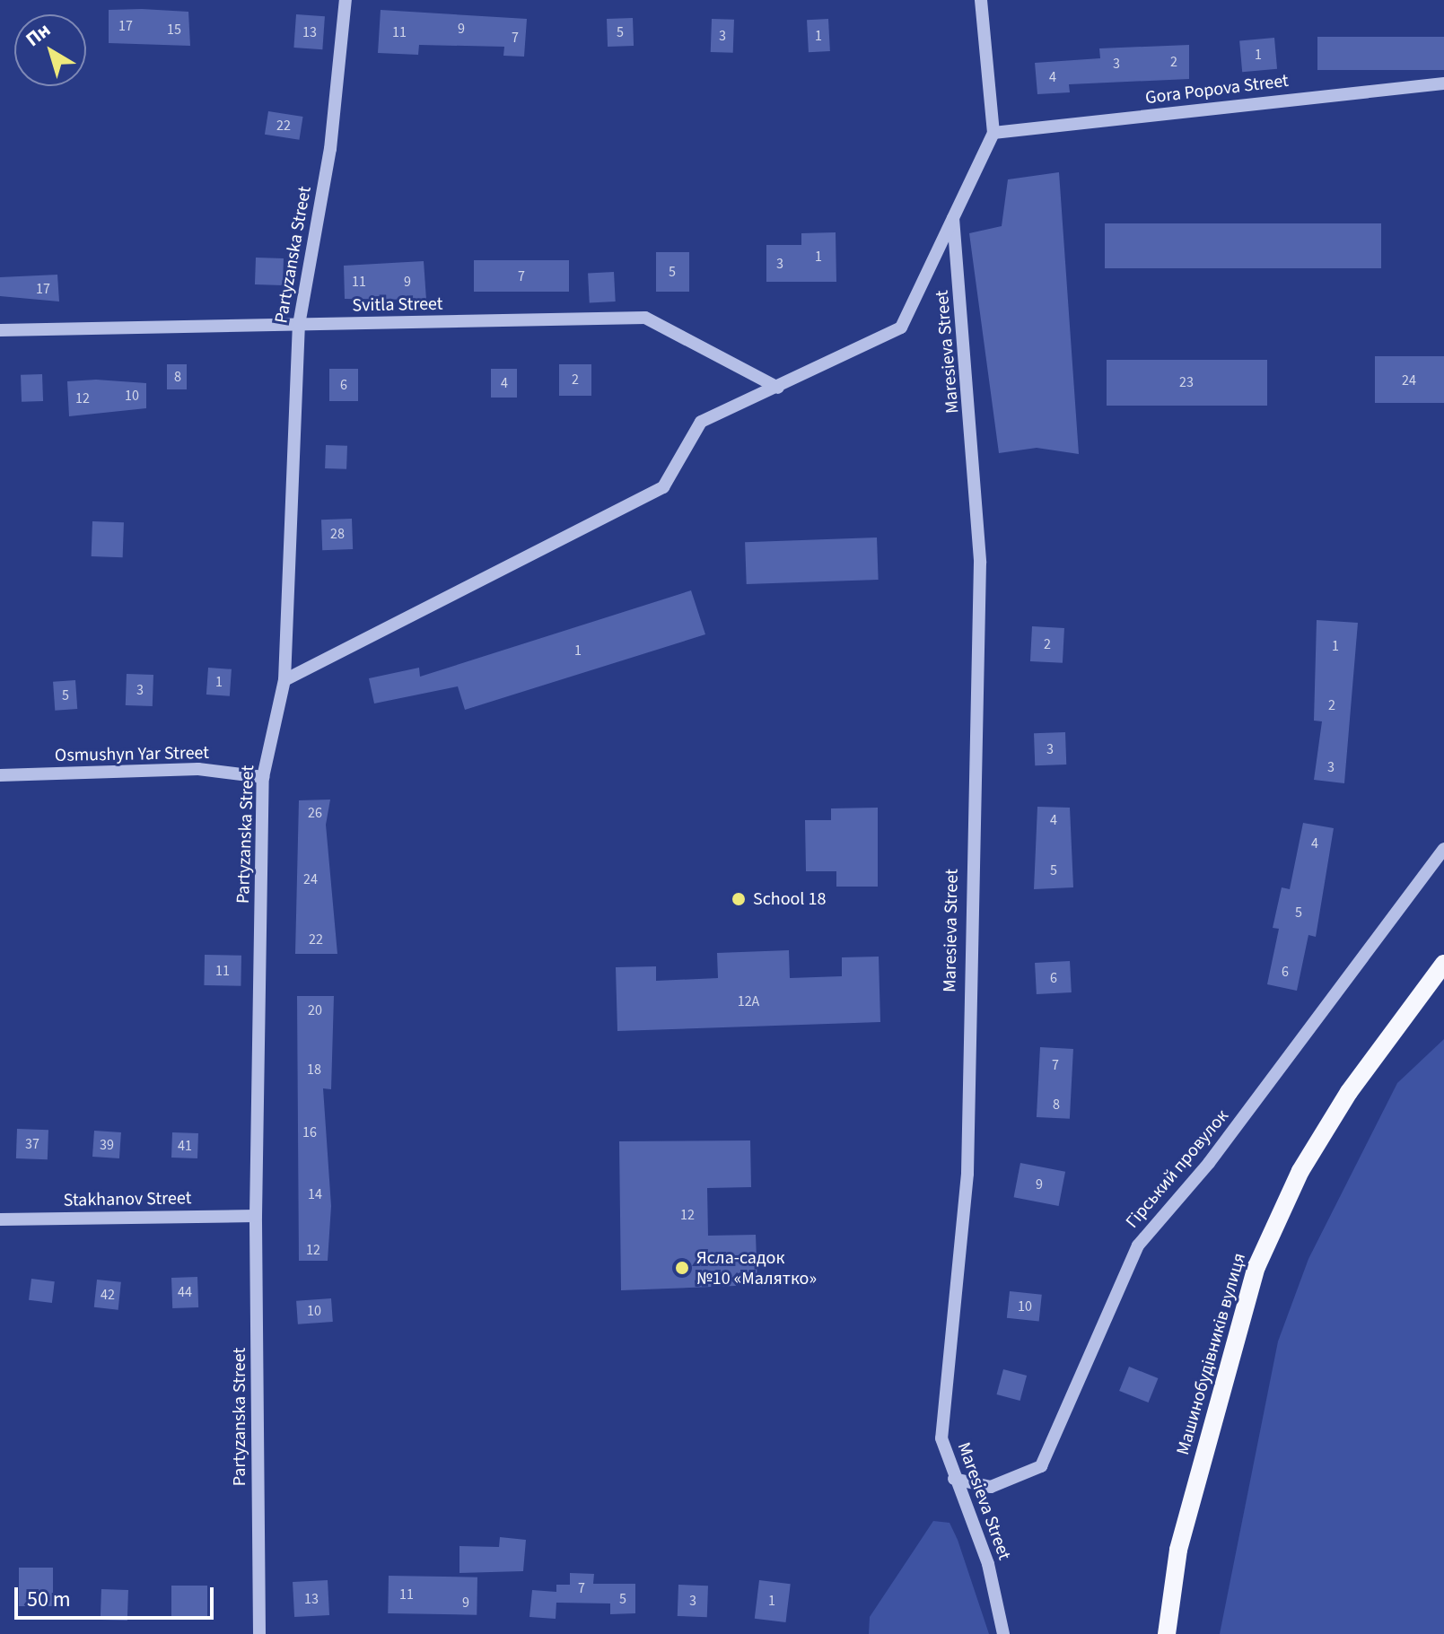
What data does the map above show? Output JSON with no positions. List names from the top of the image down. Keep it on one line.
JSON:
{"streets":{"main road":["Машинобудівників вулиця"],"street":["Gora Popova Street","Partyzanska Street","Svitla Street","Maresieva Street","Osmushyn Yar Street","Гірський провулок","Stakhanov Street"]},"crossings":[["Partyzanska Street","Svitla Street"],["Partyzanska Street","Osmushyn Yar Street"],["Partyzanska Street","Stakhanov Street"],["Maresieva Street","Гірський провулок"]],"places":["School 18","Ясла-садок №10 «Малятко»"],"house_numbers":["17","9","15","13","11","5","3","1","7","1","2","3","4","22","1","3","5","7","11","9","17","8","2","24","23","4","6","10","12","28","2","1","1","1","3","5","2","3","3","26","4","4","5","24","5","22","11","6","6","12А","20","7","18","8","16","37","39","41","9","14","12","12","44","42","10","10","7","11","13","5","3","1","9"],"scale_bar":"50 m","north":"top left"}
